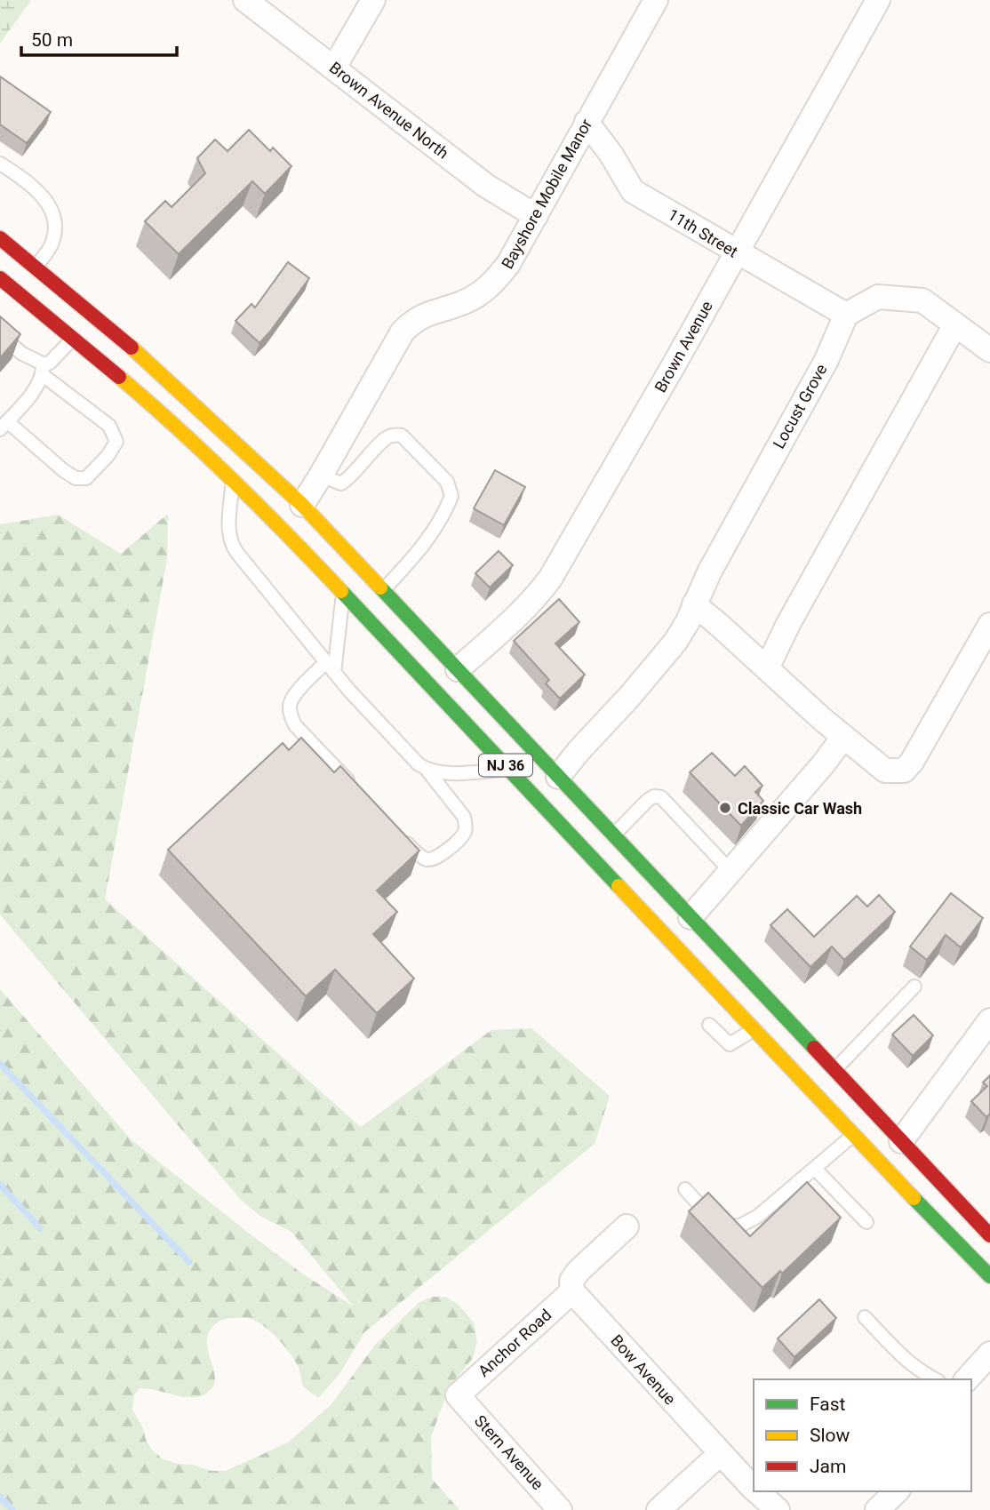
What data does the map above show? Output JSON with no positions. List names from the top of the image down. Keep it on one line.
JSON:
{"streets":{"highway":["NJ 36"],"street":["Brown Avenue North","Bayshore Mobile Manor","11th Street","Brown Avenue","Locust Grove","Anchor Road","Bow Avenue","Stern Avenue"]},"crossings":[["Brown Avenue North","Bayshore Mobile Manor"],["Bayshore Mobile Manor","11th Street"],["Bayshore Mobile Manor","NJ 36"],["11th Street","Brown Avenue"],["11th Street","Locust Grove"],["Brown Avenue","NJ 36"],["Locust Grove","NJ 36"],["Anchor Road","Bow Avenue"],["Anchor Road","Stern Avenue"]],"places":["Classic Car Wash"],"legend":["Fast","Slow","Jam"],"scale_bar":"50 m"}
